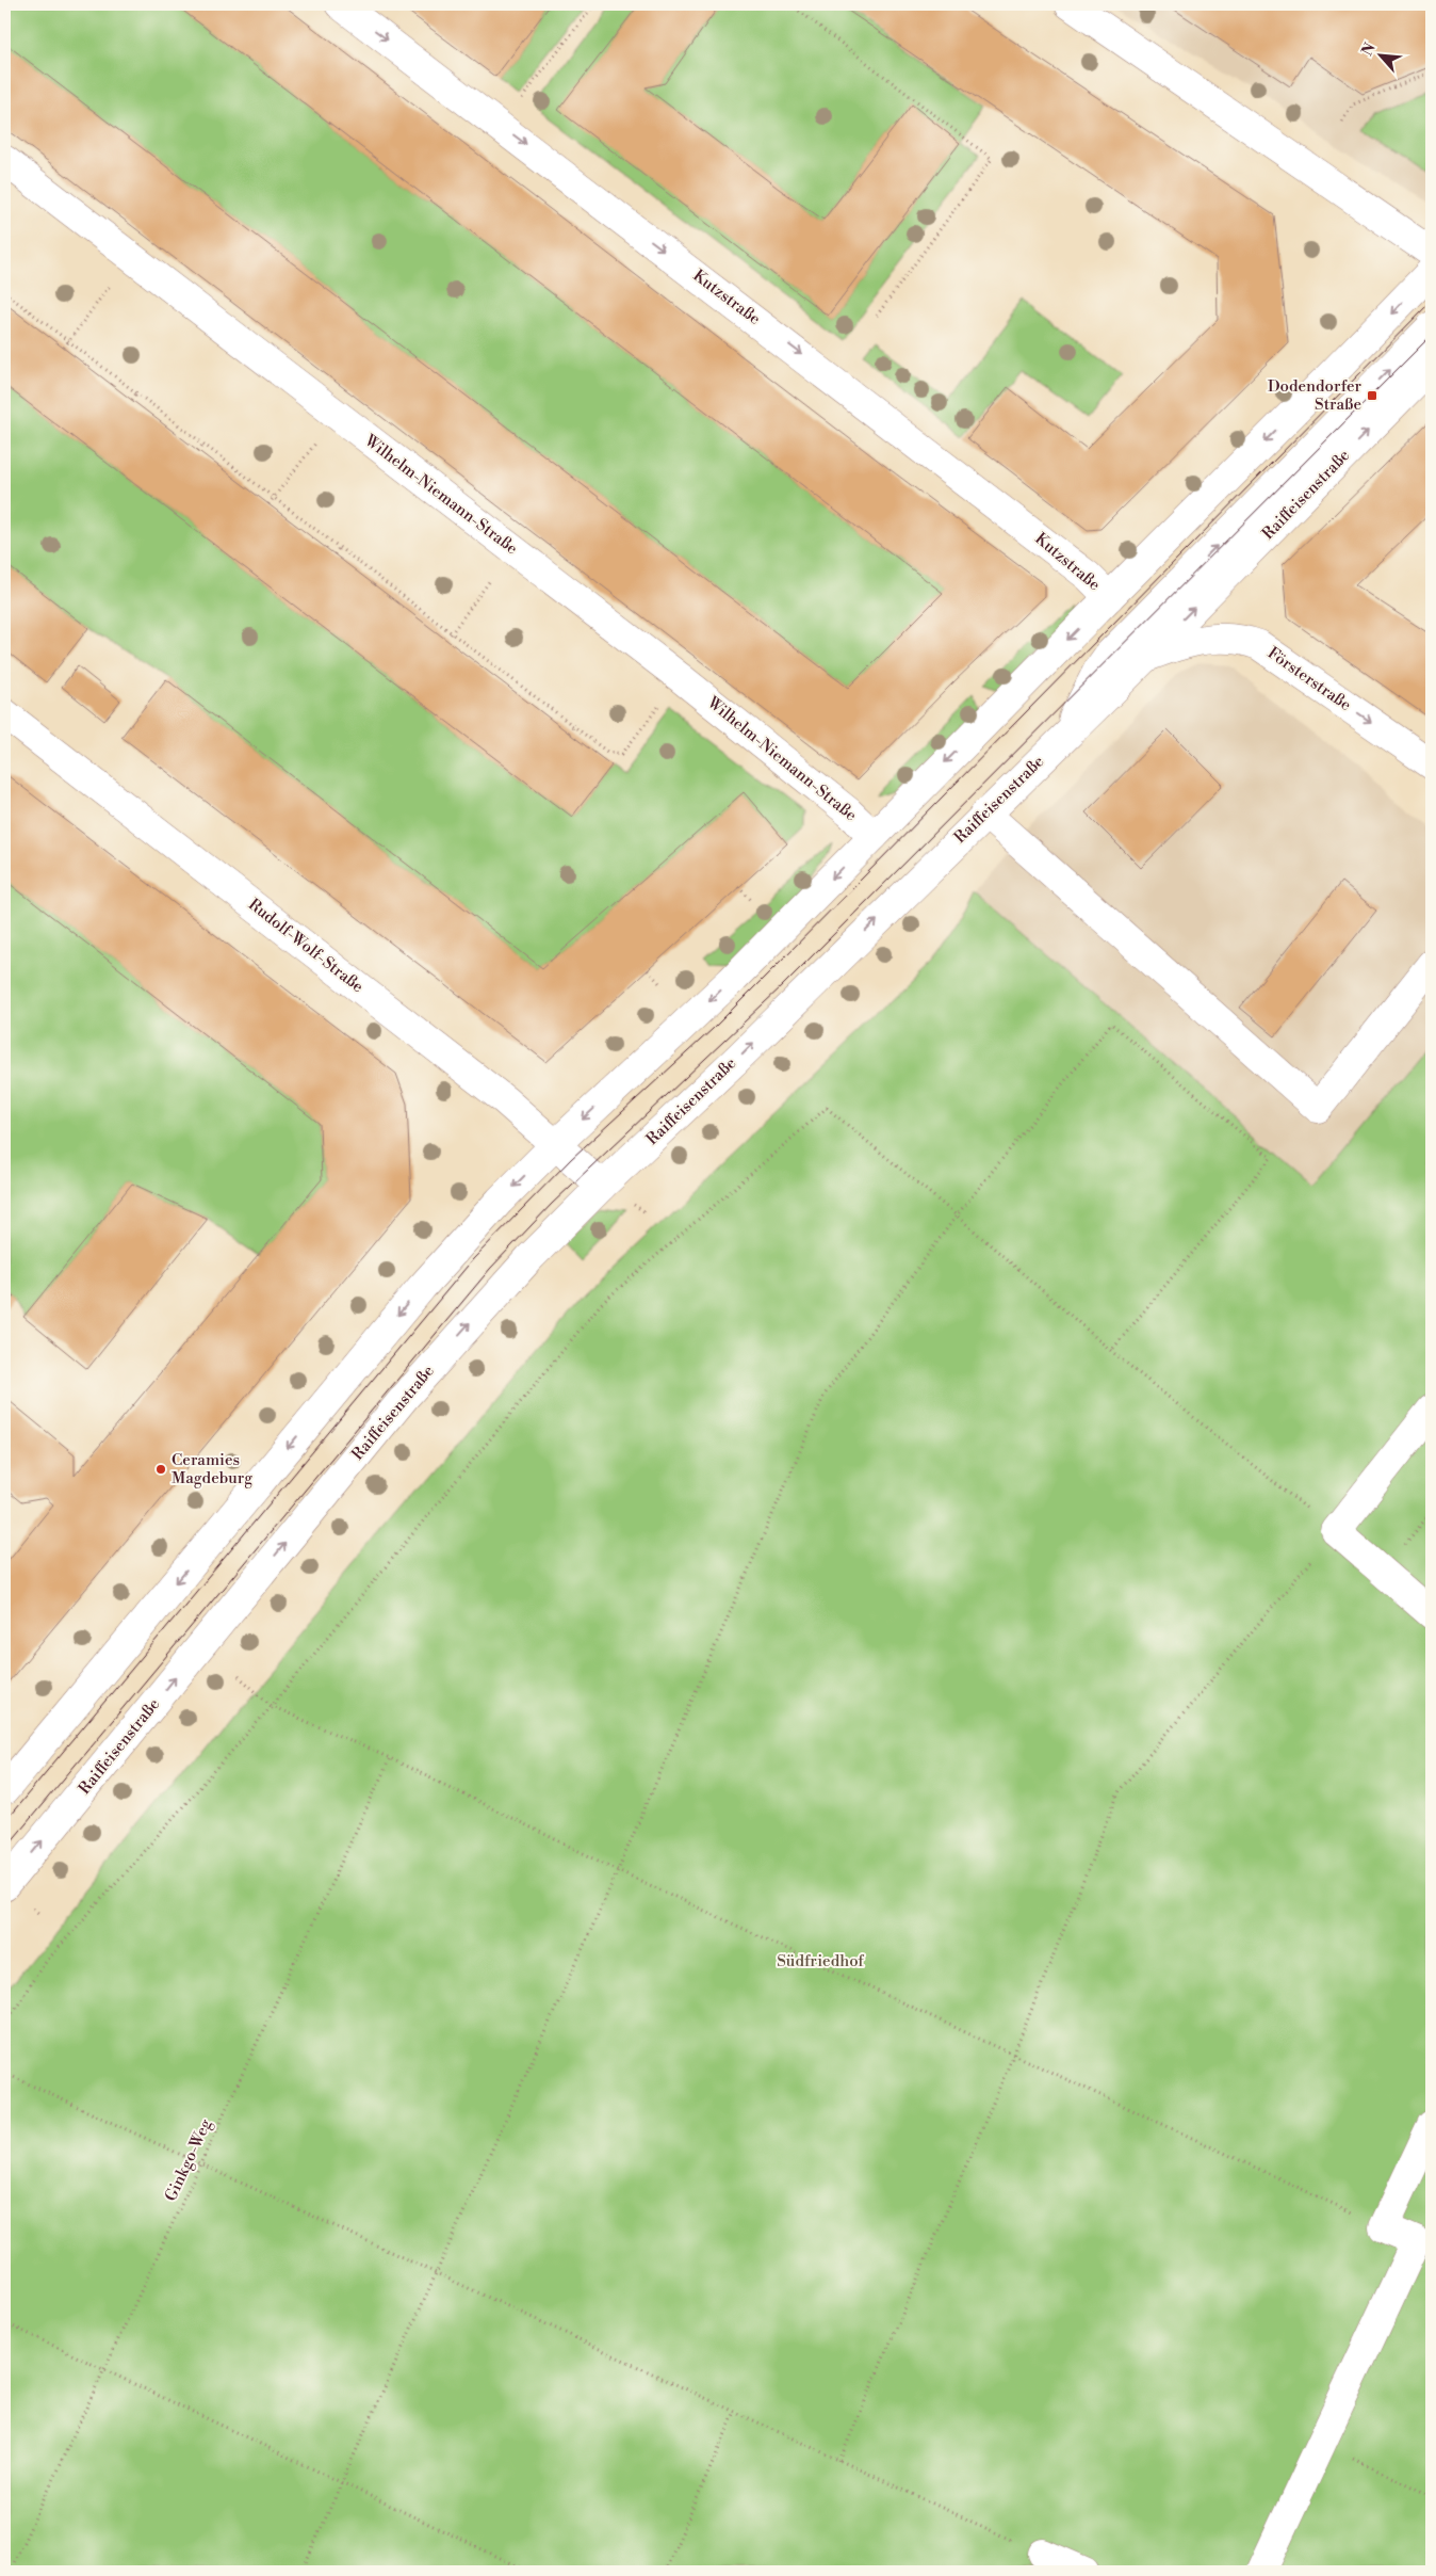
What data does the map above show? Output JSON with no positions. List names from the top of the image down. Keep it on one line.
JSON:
{"streets":{"main road":["Kutzstraße","Wilhelm-Niemann-Straße","Raiffeisenstraße","Försterstraße","Rudolf-Wolf-Straße"],"path":["Ginkgo-Weg"]},"crossings":[["Raiffeisenstraße","Försterstraße"],["Raiffeisenstraße","Rudolf-Wolf-Straße"]],"one_way":["Kutzstraße","Försterstraße"],"parks":["Südfriedhof"],"places":{"transit":["Dodendorfer Straße"],"other":["Ceramies Magdeburg"]},"north":"top left"}
